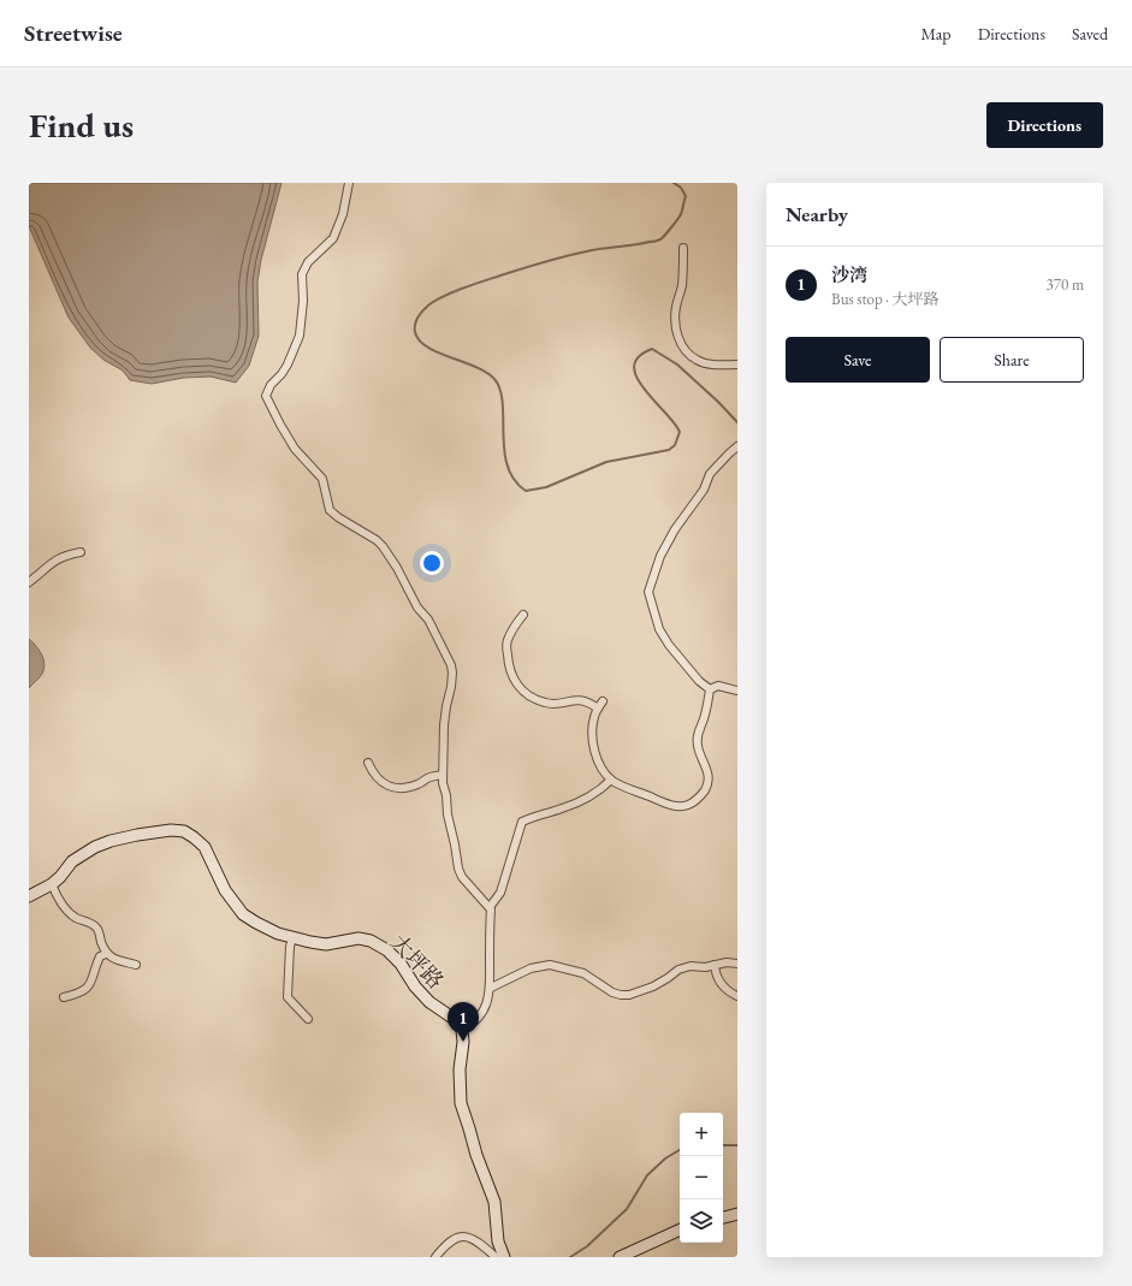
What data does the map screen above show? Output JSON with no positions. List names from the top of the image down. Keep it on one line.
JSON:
{"streets":{"main road":["大坪路"]},"page":{"header":"Streetwise","nav":["Map","Directions","Saved"],"buttons":["Directions",["Save","Share"]],"title":"Find us","heading":"Nearby","list":[{"mark":"1","name":"沙湾","note":"Bus stop · 大坪路","value":"370 m"}],"pins":"1","map_buttons":["+","−"]}}
